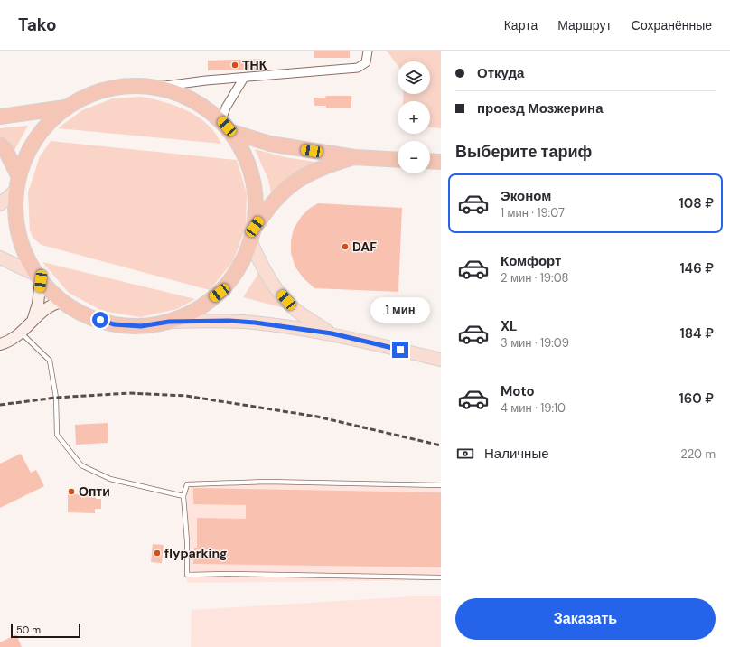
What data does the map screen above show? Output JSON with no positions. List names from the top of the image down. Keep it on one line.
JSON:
{"places":["ТНК","DAF","Опти","flyparking"],"scale_bar":"50 m","page":{"header":"Tako","nav":["Карта","Маршрут","Сохранённые"],"banner":["Откуда","проезд Мозжерина"],"map_buttons":["+","−"],"heading":"Выберите тариф","list":[{"name":"Эконом","note":"1 мин · 19:07","value":"108 ₽"},{"name":"Комфорт","note":"2 мин · 19:08","value":"146 ₽"},{"name":"XL","note":"3 мин · 19:09","value":"184 ₽"},{"name":"Moto","note":"4 мин · 19:10","value":"160 ₽"}],"bubble":"1 мин","pay":["Наличные","220 m"],"buttons":"Заказать","scale":"50 m"}}
